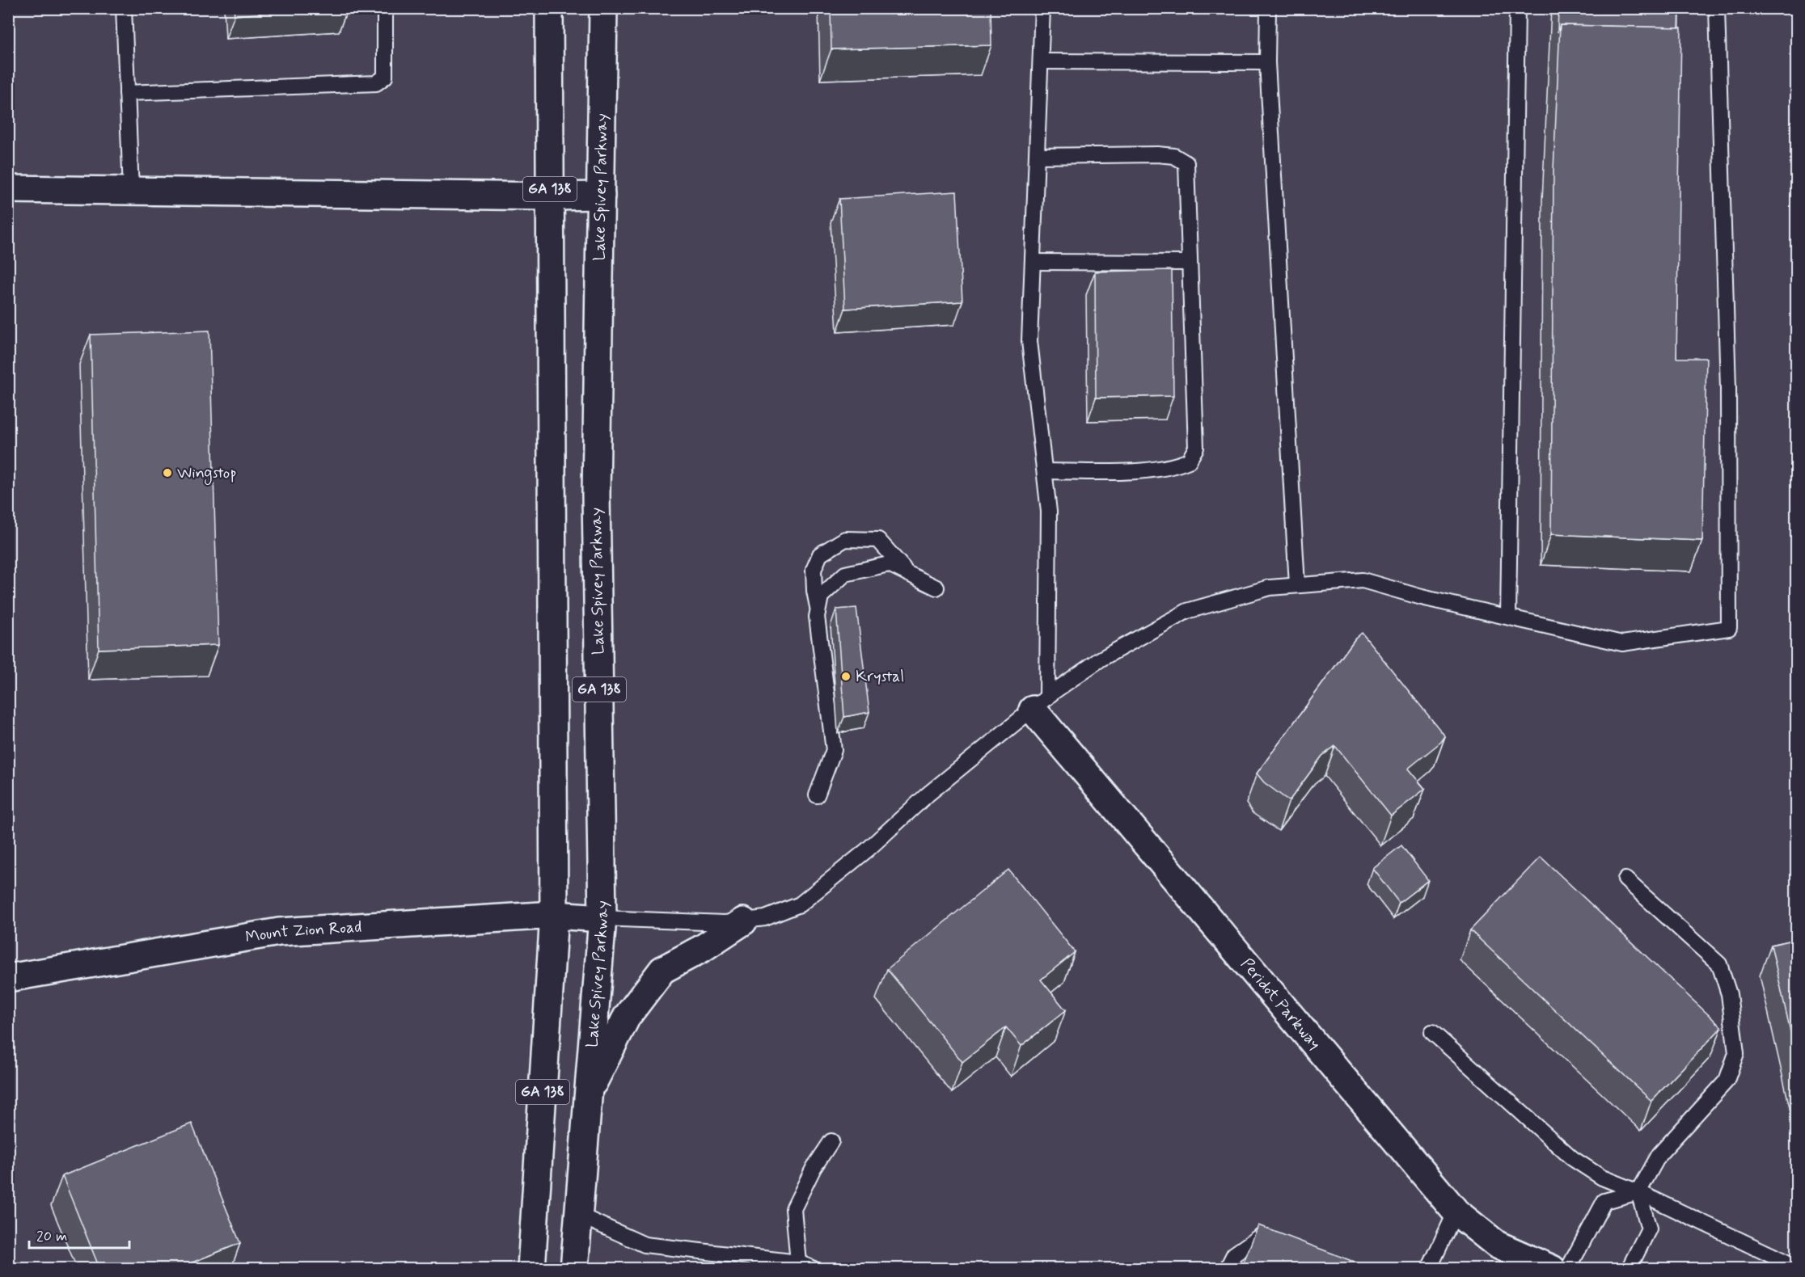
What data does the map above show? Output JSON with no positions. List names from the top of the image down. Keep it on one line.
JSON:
{"streets":{"main road":["Lake Spivey Parkway","GA 138","Mount Zion Road","Peridot Parkway"]},"crossings":[["Lake Spivey Parkway","Mount Zion Road"],["GA 138","Mount Zion Road"]],"places":["Wingstop","Krystal"],"scale_bar":"20 m"}
